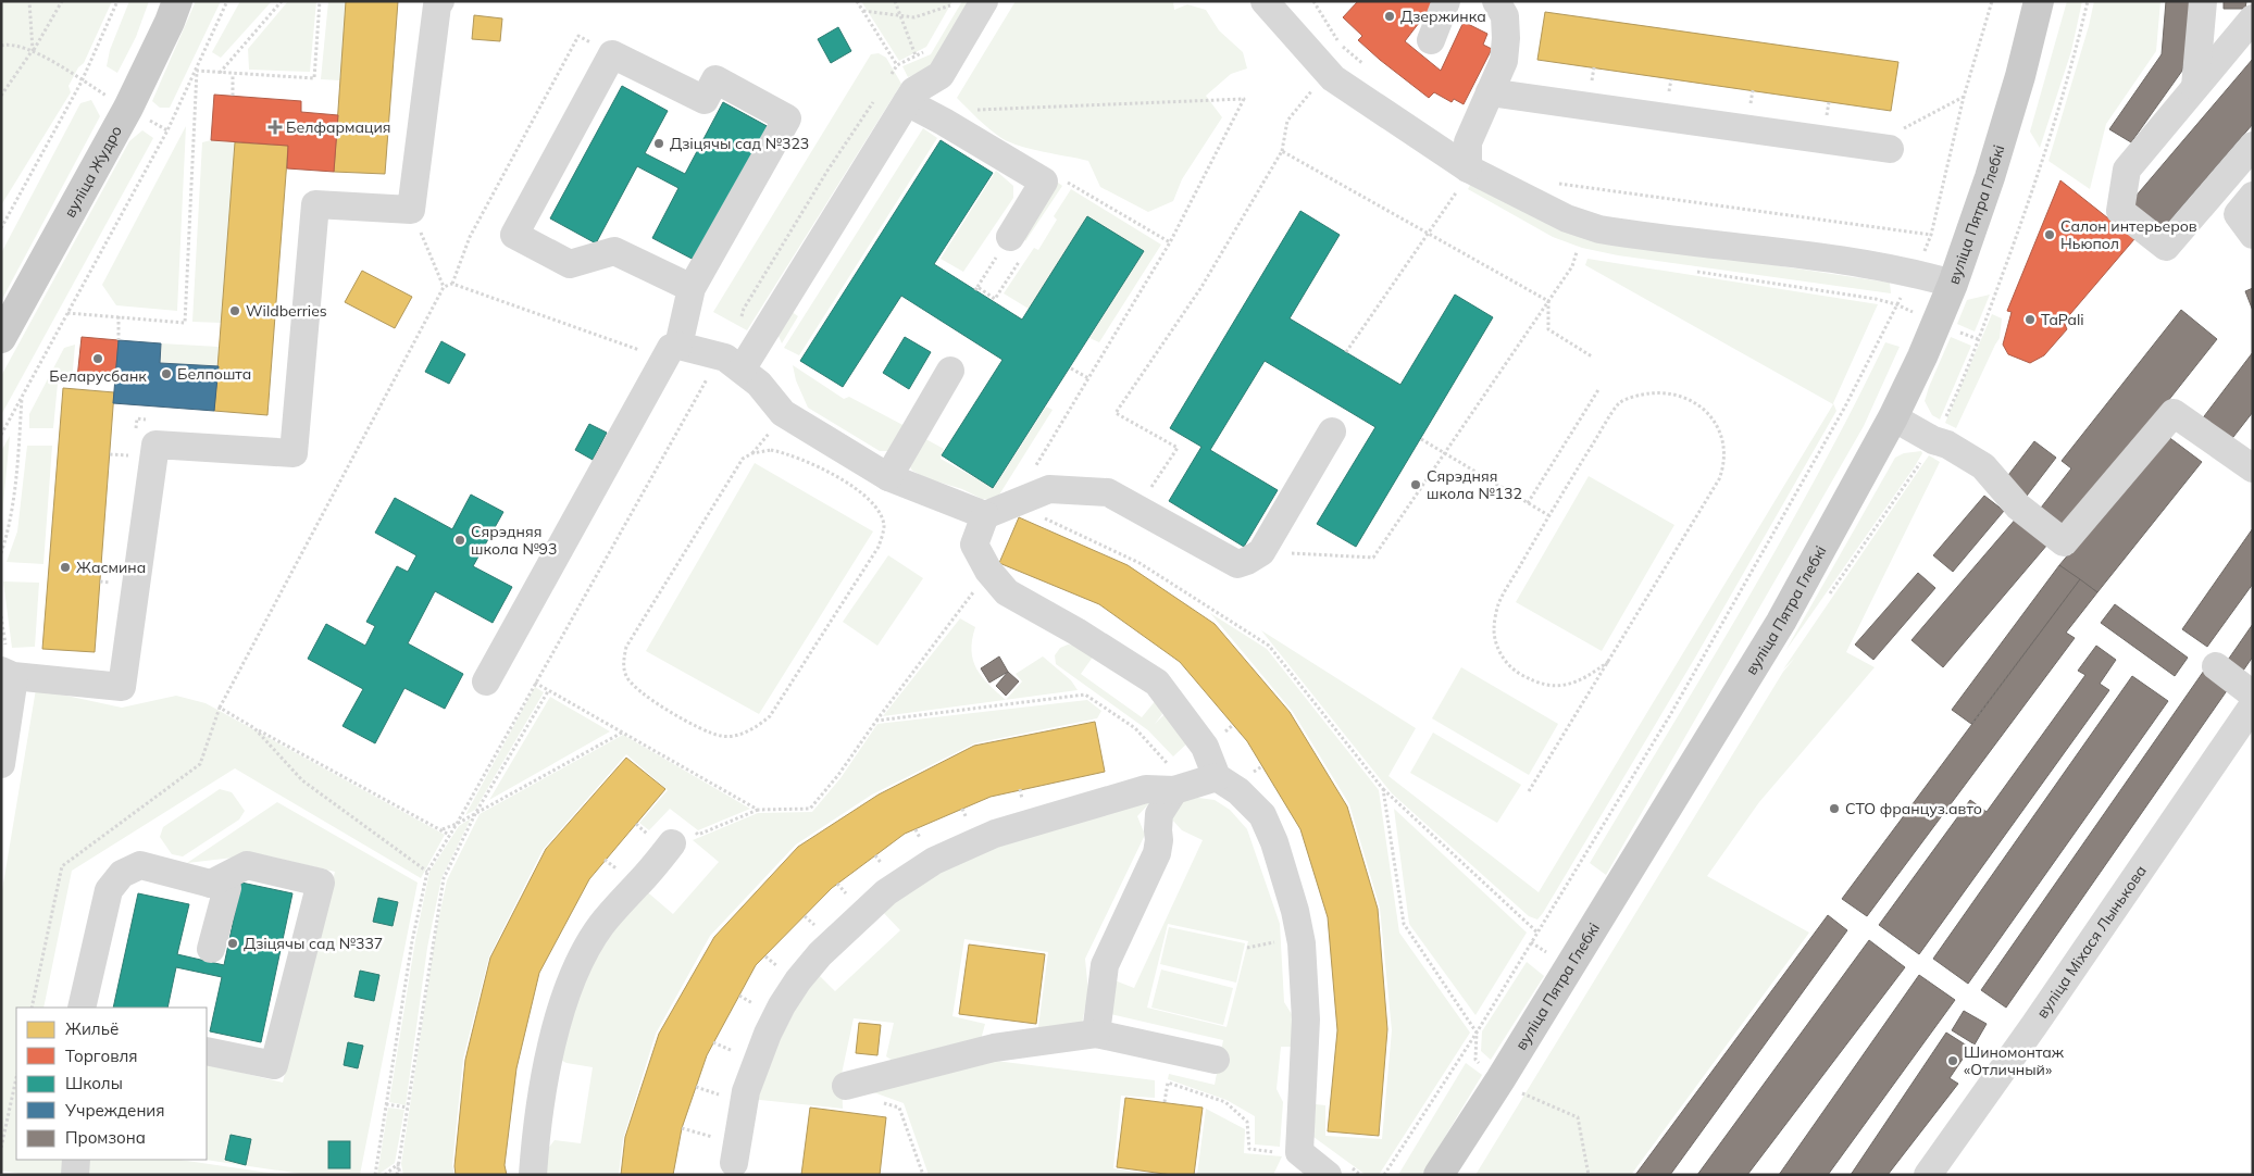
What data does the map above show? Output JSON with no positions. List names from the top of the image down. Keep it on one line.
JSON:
{"streets":{"main road":["вуліца Жудро","вуліца Пятра Глебкі"],"street":["вуліца Міхася Лынькова"]},"places":{"other":["Дзержинка","Дзіцячы сад №323","Салон интерьеров Ньюпол","Wildberries","TaPali","Беларусбанк","Белпошта","Сярэдняя школа №132","Сярэдняя школа №93","Жасмина","СТО француз.авто","Дзіцячы сад №337","Шиномонтаж «Отличный»"],"health":["Белфармация"]},"legend":["Жильё","Торговля","Школы","Учреждения","Промзона"]}
